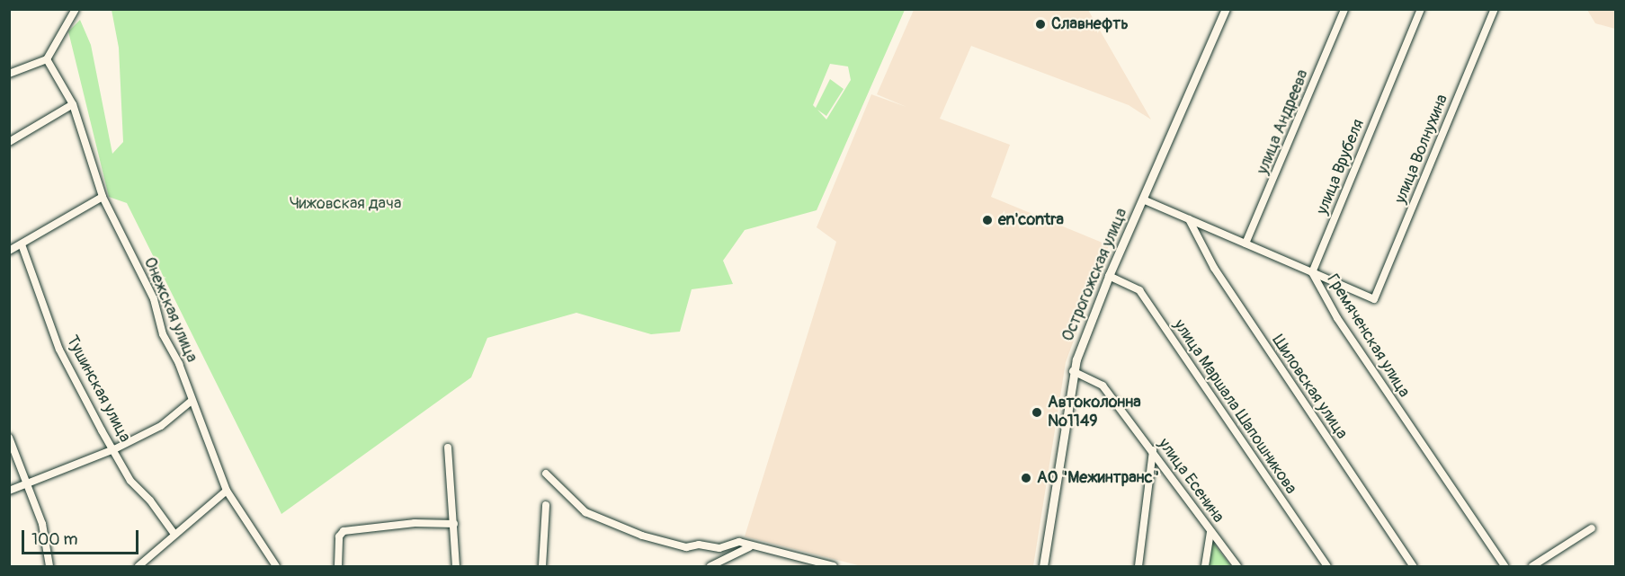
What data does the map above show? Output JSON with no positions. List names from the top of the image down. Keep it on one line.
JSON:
{"streets":{"street":["улица Андреева","улица Волнухина","улица Врубеля","Острогожская улица","Онежская улица","Гремяченская улица","Шиловская улица","Тушинская улица","улица Маршала Шапошникова","улица Есенина"]},"crossings":[["улица Андреева","Гремяченская улица"],["улица Волнухина","улица Врубеля"],["улица Волнухина","Гремяченская улица"],["улица Врубеля","Гремяченская улица"],["Острогожская улица","Гремяченская улица"],["Острогожская улица","улица Маршала Шапошникова"],["Острогожская улица","улица Есенина"],["Гремяченская улица","Шиловская улица"]],"parks":["Чижовская дача"],"places":["Cлавнефть","en'contra","Автоколонна №1149","АО \"Межинтранс\""],"scale_bar":"100 m"}
